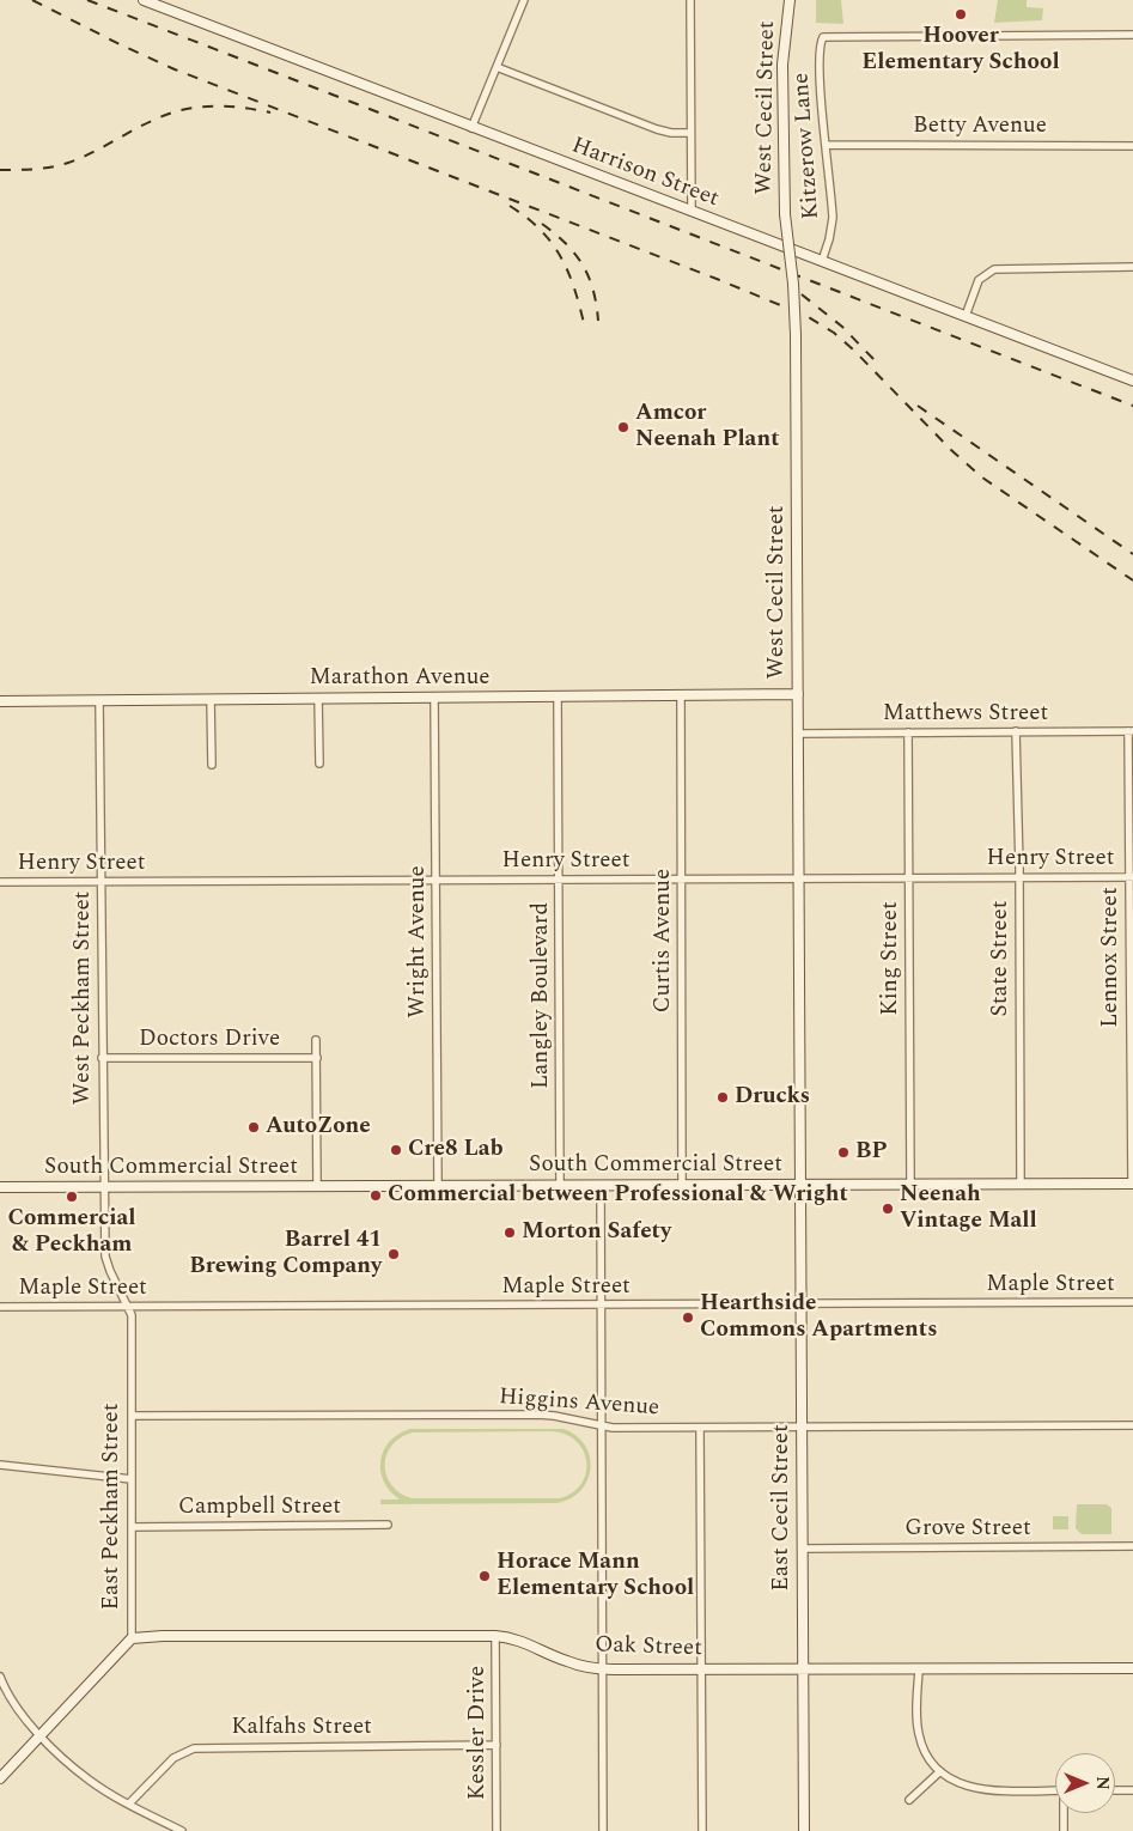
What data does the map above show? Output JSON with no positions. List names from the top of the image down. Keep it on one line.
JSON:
{"streets":{"main road":["West Cecil Street","Harrison Street","Marathon Avenue","South Commercial Street","East Peckham Street","East Cecil Street","Oak Street"],"street":["Betty Avenue","Kitzerow Lane","Matthews Street","Henry Street","Curtis Avenue","Wright Avenue","Lennox Street","King Street","State Street","Langley Boulevard","West Peckham Street","Doctors Drive","Maple Street","Higgins Avenue","Campbell Street","Grove Street","Kalfahs Street","Kessler Drive"]},"crossings":[["West Cecil Street","Marathon Avenue"],["West Cecil Street","Matthews Street"],["West Cecil Street","Henry Street"],["West Cecil Street","South Commercial Street"],["West Cecil Street","East Cecil Street"],["Betty Avenue","Kitzerow Lane"],["Kitzerow Lane","Harrison Street"],["Marathon Avenue","Curtis Avenue"],["Marathon Avenue","Wright Avenue"],["Marathon Avenue","Langley Boulevard"],["Marathon Avenue","West Peckham Street"],["Matthews Street","Lennox Street"],["Matthews Street","King Street"],["Matthews Street","State Street"],["Henry Street","Curtis Avenue"],["Henry Street","Wright Avenue"],["Henry Street","Lennox Street"],["Henry Street","King Street"],["Henry Street","State Street"],["Henry Street","Langley Boulevard"],["Henry Street","West Peckham Street"],["Curtis Avenue","South Commercial Street"],["Wright Avenue","South Commercial Street"],["Lennox Street","South Commercial Street"],["King Street","South Commercial Street"],["State Street","South Commercial Street"],["Langley Boulevard","South Commercial Street"],["West Peckham Street","Doctors Drive"],["West Peckham Street","South Commercial Street"],["West Peckham Street","East Peckham Street"],["South Commercial Street","East Peckham Street"],["South Commercial Street","East Cecil Street"],["Maple Street","East Peckham Street"],["Maple Street","East Cecil Street"],["Higgins Avenue","East Peckham Street"],["Higgins Avenue","East Cecil Street"],["East Peckham Street","Campbell Street"],["East Peckham Street","Oak Street"],["East Cecil Street","Grove Street"],["East Cecil Street","Oak Street"],["Oak Street","Kessler Drive"],["Kalfahs Street","Kessler Drive"]],"places":["Hoover Elementary School","Amcor Neenah Plant","Drucks","AutoZone","Cre8 Lab","BP","Commercial between Professional & Wright","Commercial & Peckham","Neenah Vintage Mall","Morton Safety","Barrel 41 Brewing Company","Hearthside Commons Apartments","Horace Mann Elementary School"],"north":"right"}
